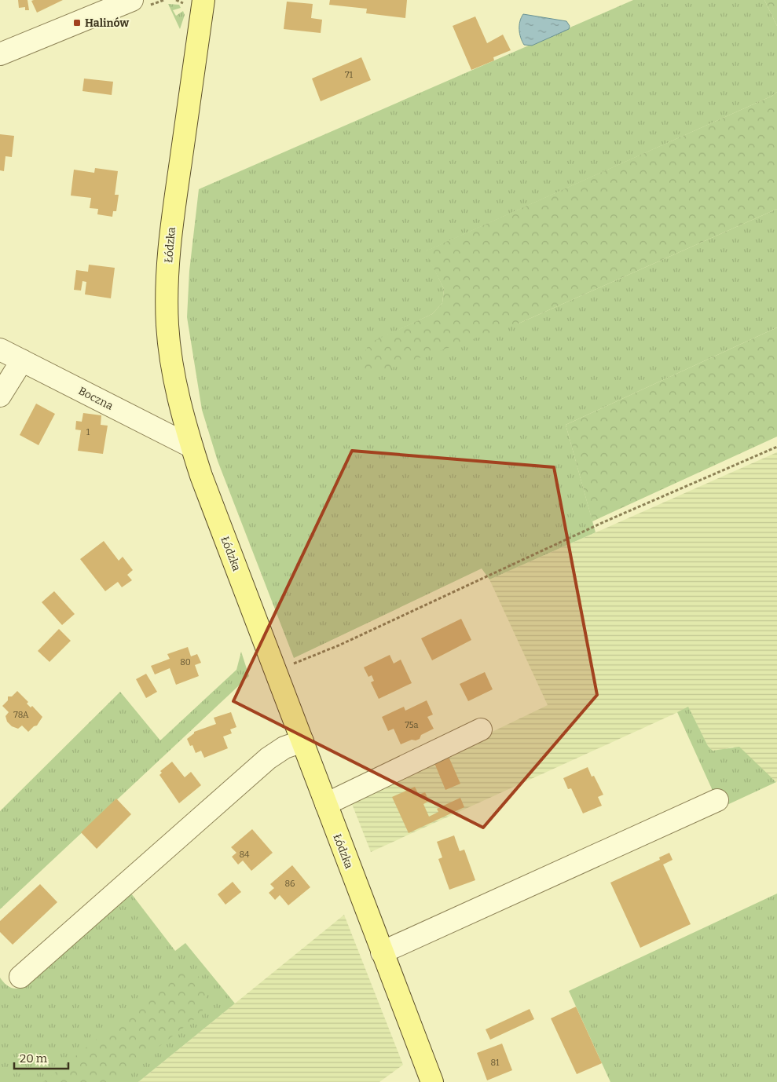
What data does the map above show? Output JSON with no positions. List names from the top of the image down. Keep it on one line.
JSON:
{"streets":{"main road":["Łódzka"],"street":["Boczna"]},"crossings":[["Łódzka","Boczna"]],"places":{"transit":["Halinów"]},"house_numbers":["71","1","80","78A","75a","84","86","81"],"scale_bar":"20 m"}
